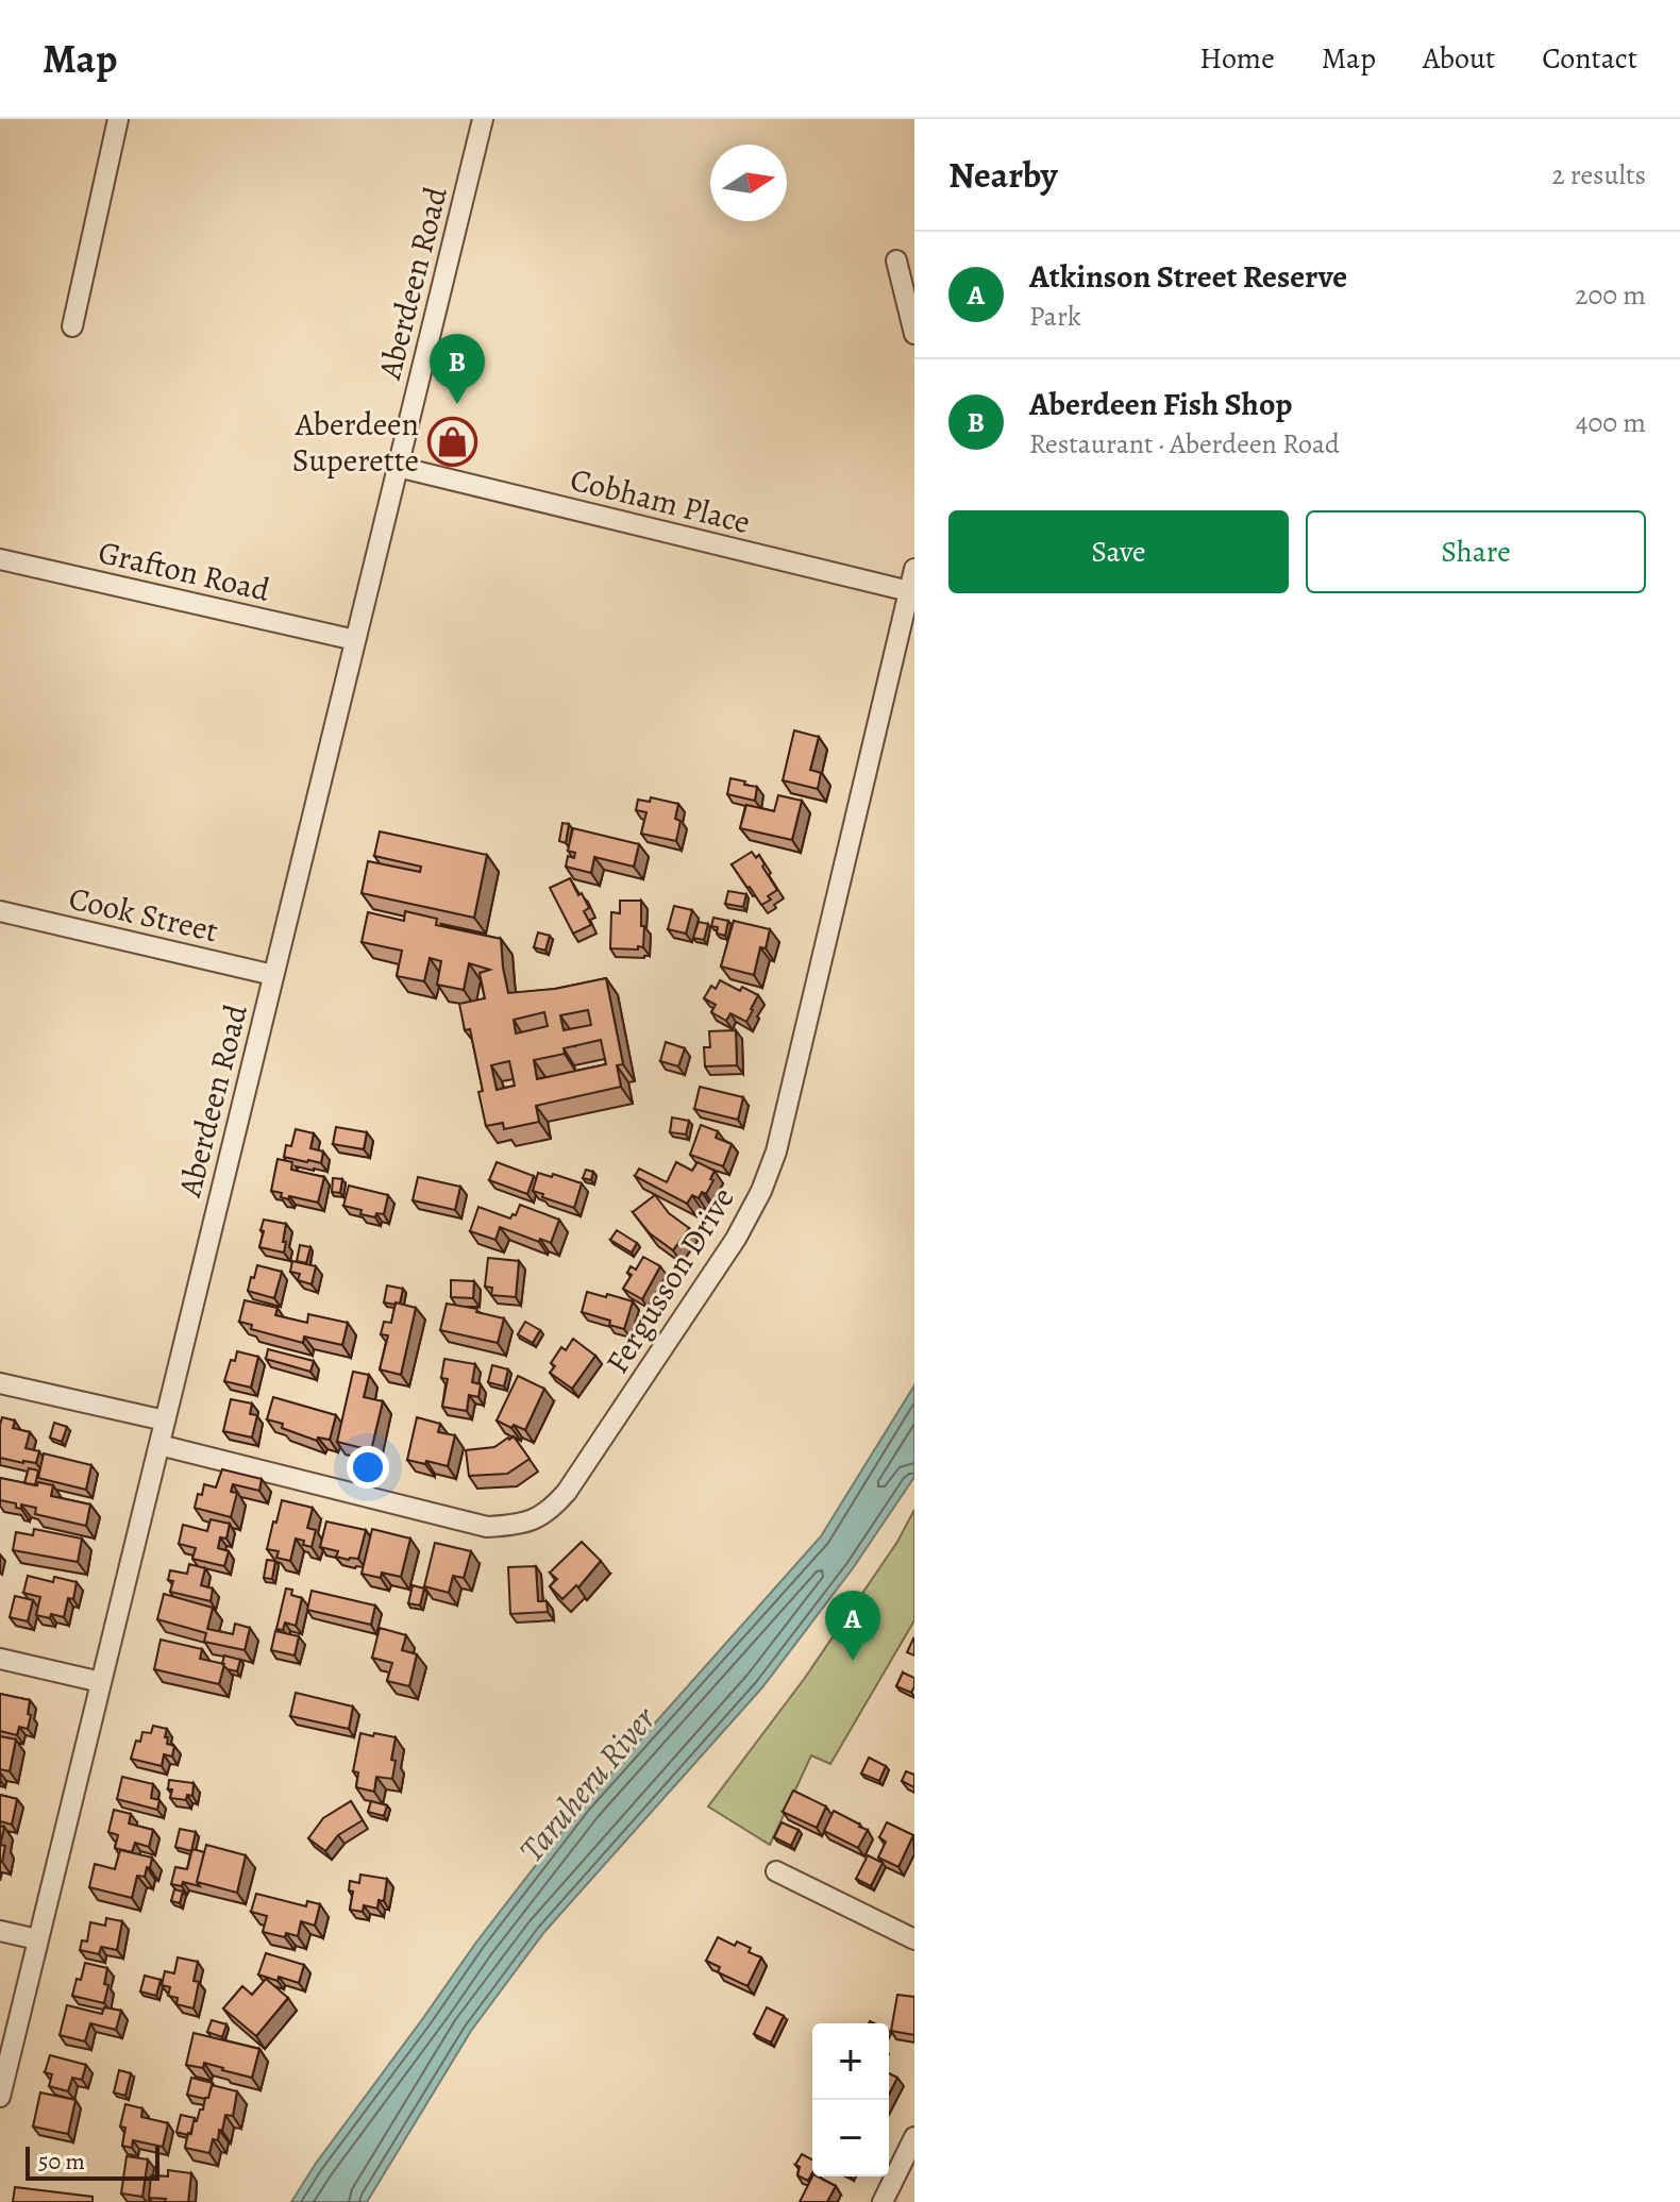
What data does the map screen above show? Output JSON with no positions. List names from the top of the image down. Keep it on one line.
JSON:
{"streets":{"street":["Aberdeen Road","Cobham Place","Grafton Road","Cook Street","Fergusson Drive"]},"crossings":[["Aberdeen Road","Cobham Place"],["Aberdeen Road","Grafton Road"],["Aberdeen Road","Cook Street"],["Aberdeen Road","Fergusson Drive"],["Cobham Place","Fergusson Drive"]],"water":["Taruheru River"],"places":{"shop":["Aberdeen Superette"]},"scale_bar":"50 m","north":"right","page":{"header":"Map","nav":["Home","Map","About","Contact"],"heading":["Nearby","2 results"],"list":[{"mark":"A","name":"Atkinson Street Reserve","note":"Park","value":"200 m"},{"mark":"B","name":"Aberdeen Fish Shop","note":"Restaurant · Aberdeen Road","value":"400 m"}],"pins":["B","A"],"buttons":["Save","Share"],"map_buttons":["+","−"],"scale":"50 m"}}
